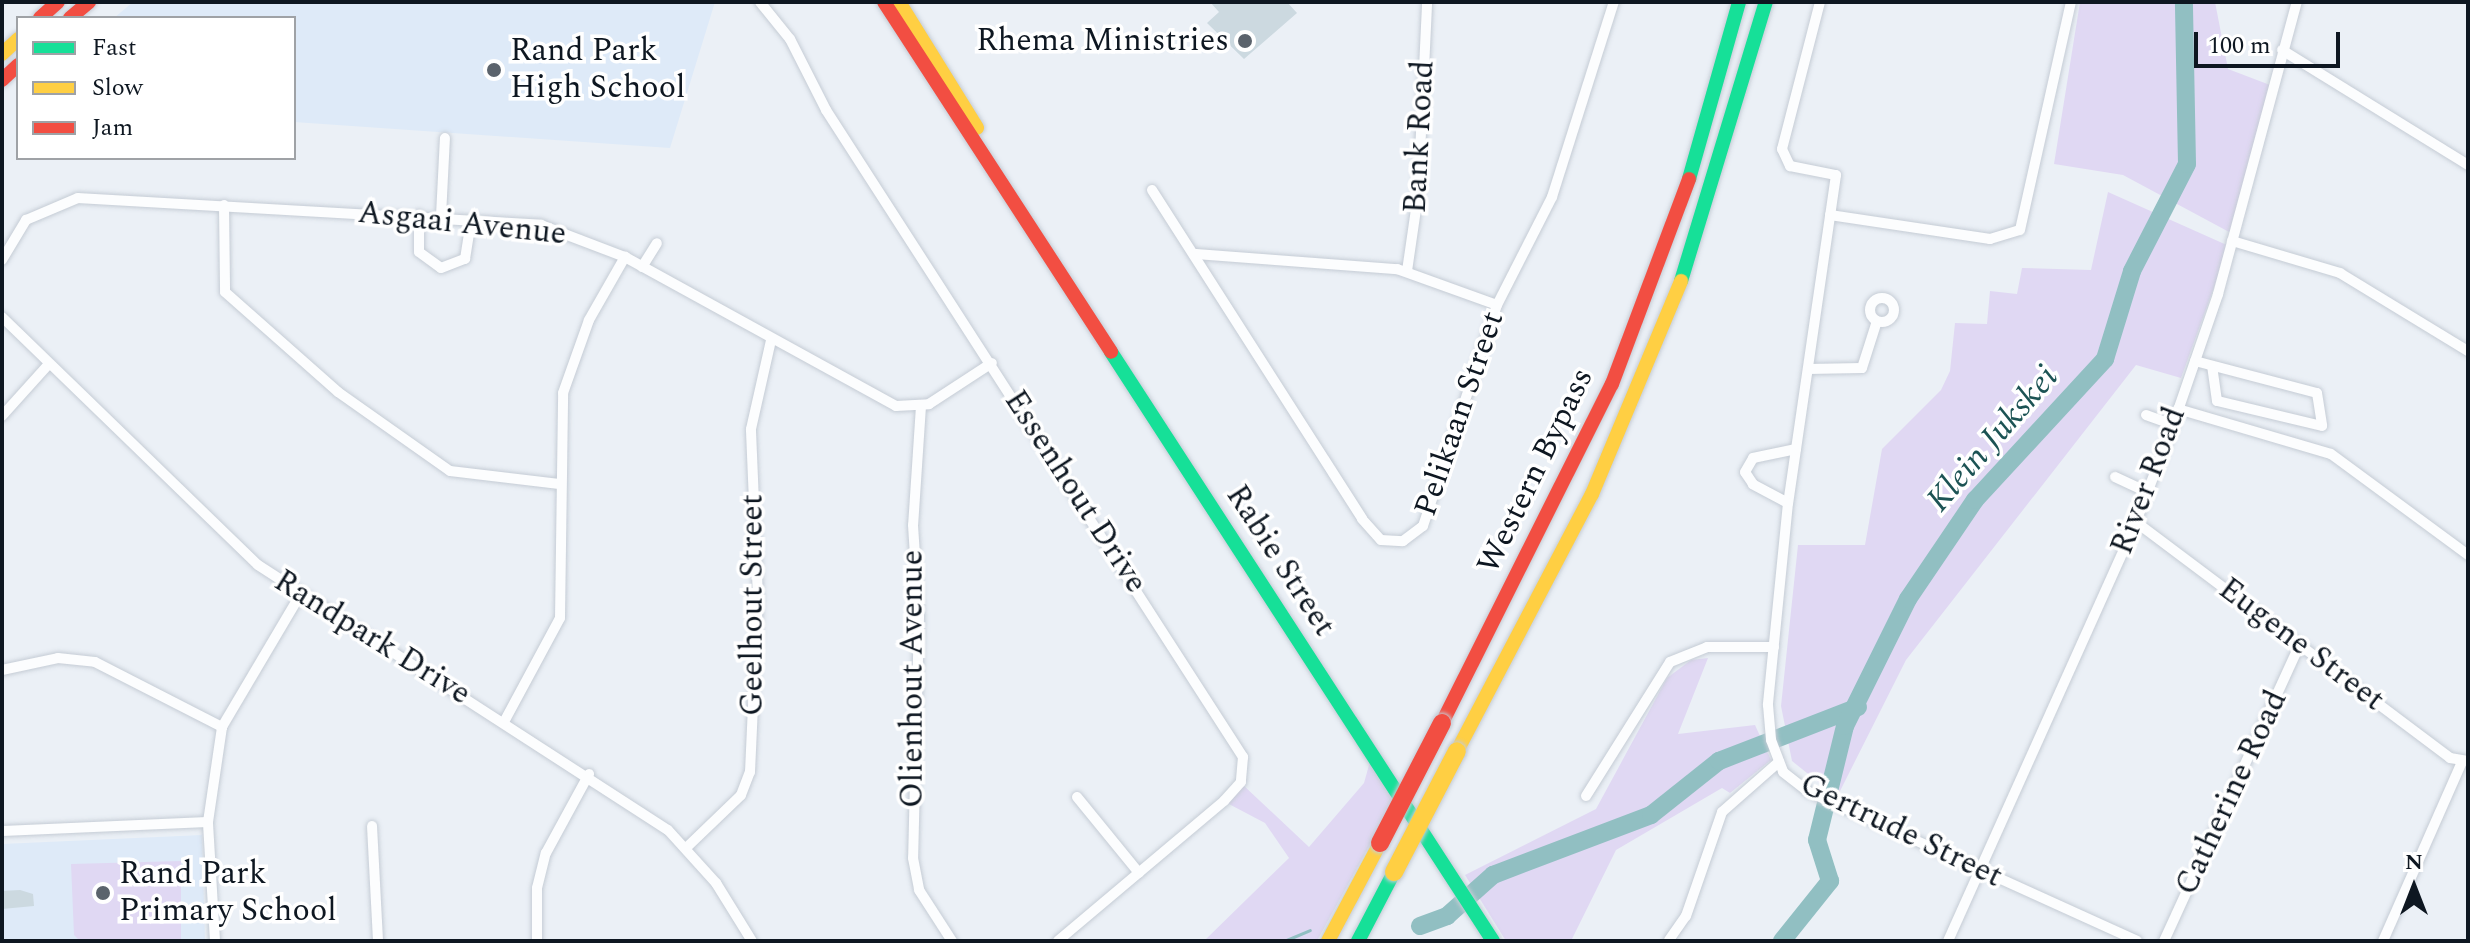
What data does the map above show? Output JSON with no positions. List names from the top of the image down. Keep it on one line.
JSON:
{"streets":{"main road":["Western Bypass","Rabie Street"],"street":["Bank Road","Asgaai Avenue","Pelikaan Street","River Road","Essenhout Drive","Geelhout Street","Randpark Drive","Eugene Street","Olienhout Avenue","Catherine Road","Gertrude Street"]},"crossings":[["Asgaai Avenue","Geelhout Street"],["Asgaai Avenue","Olienhout Avenue"],["River Road","Eugene Street"],["River Road","Gertrude Street"],["Geelhout Street","Randpark Drive"],["Eugene Street","Catherine Road"]],"water":["Klein Jukskei"],"places":["Rhema Ministries","Rand Park High School","Rand Park Primary School"],"legend":["Fast","Slow","Jam"],"scale_bar":"100 m","north":"top"}
